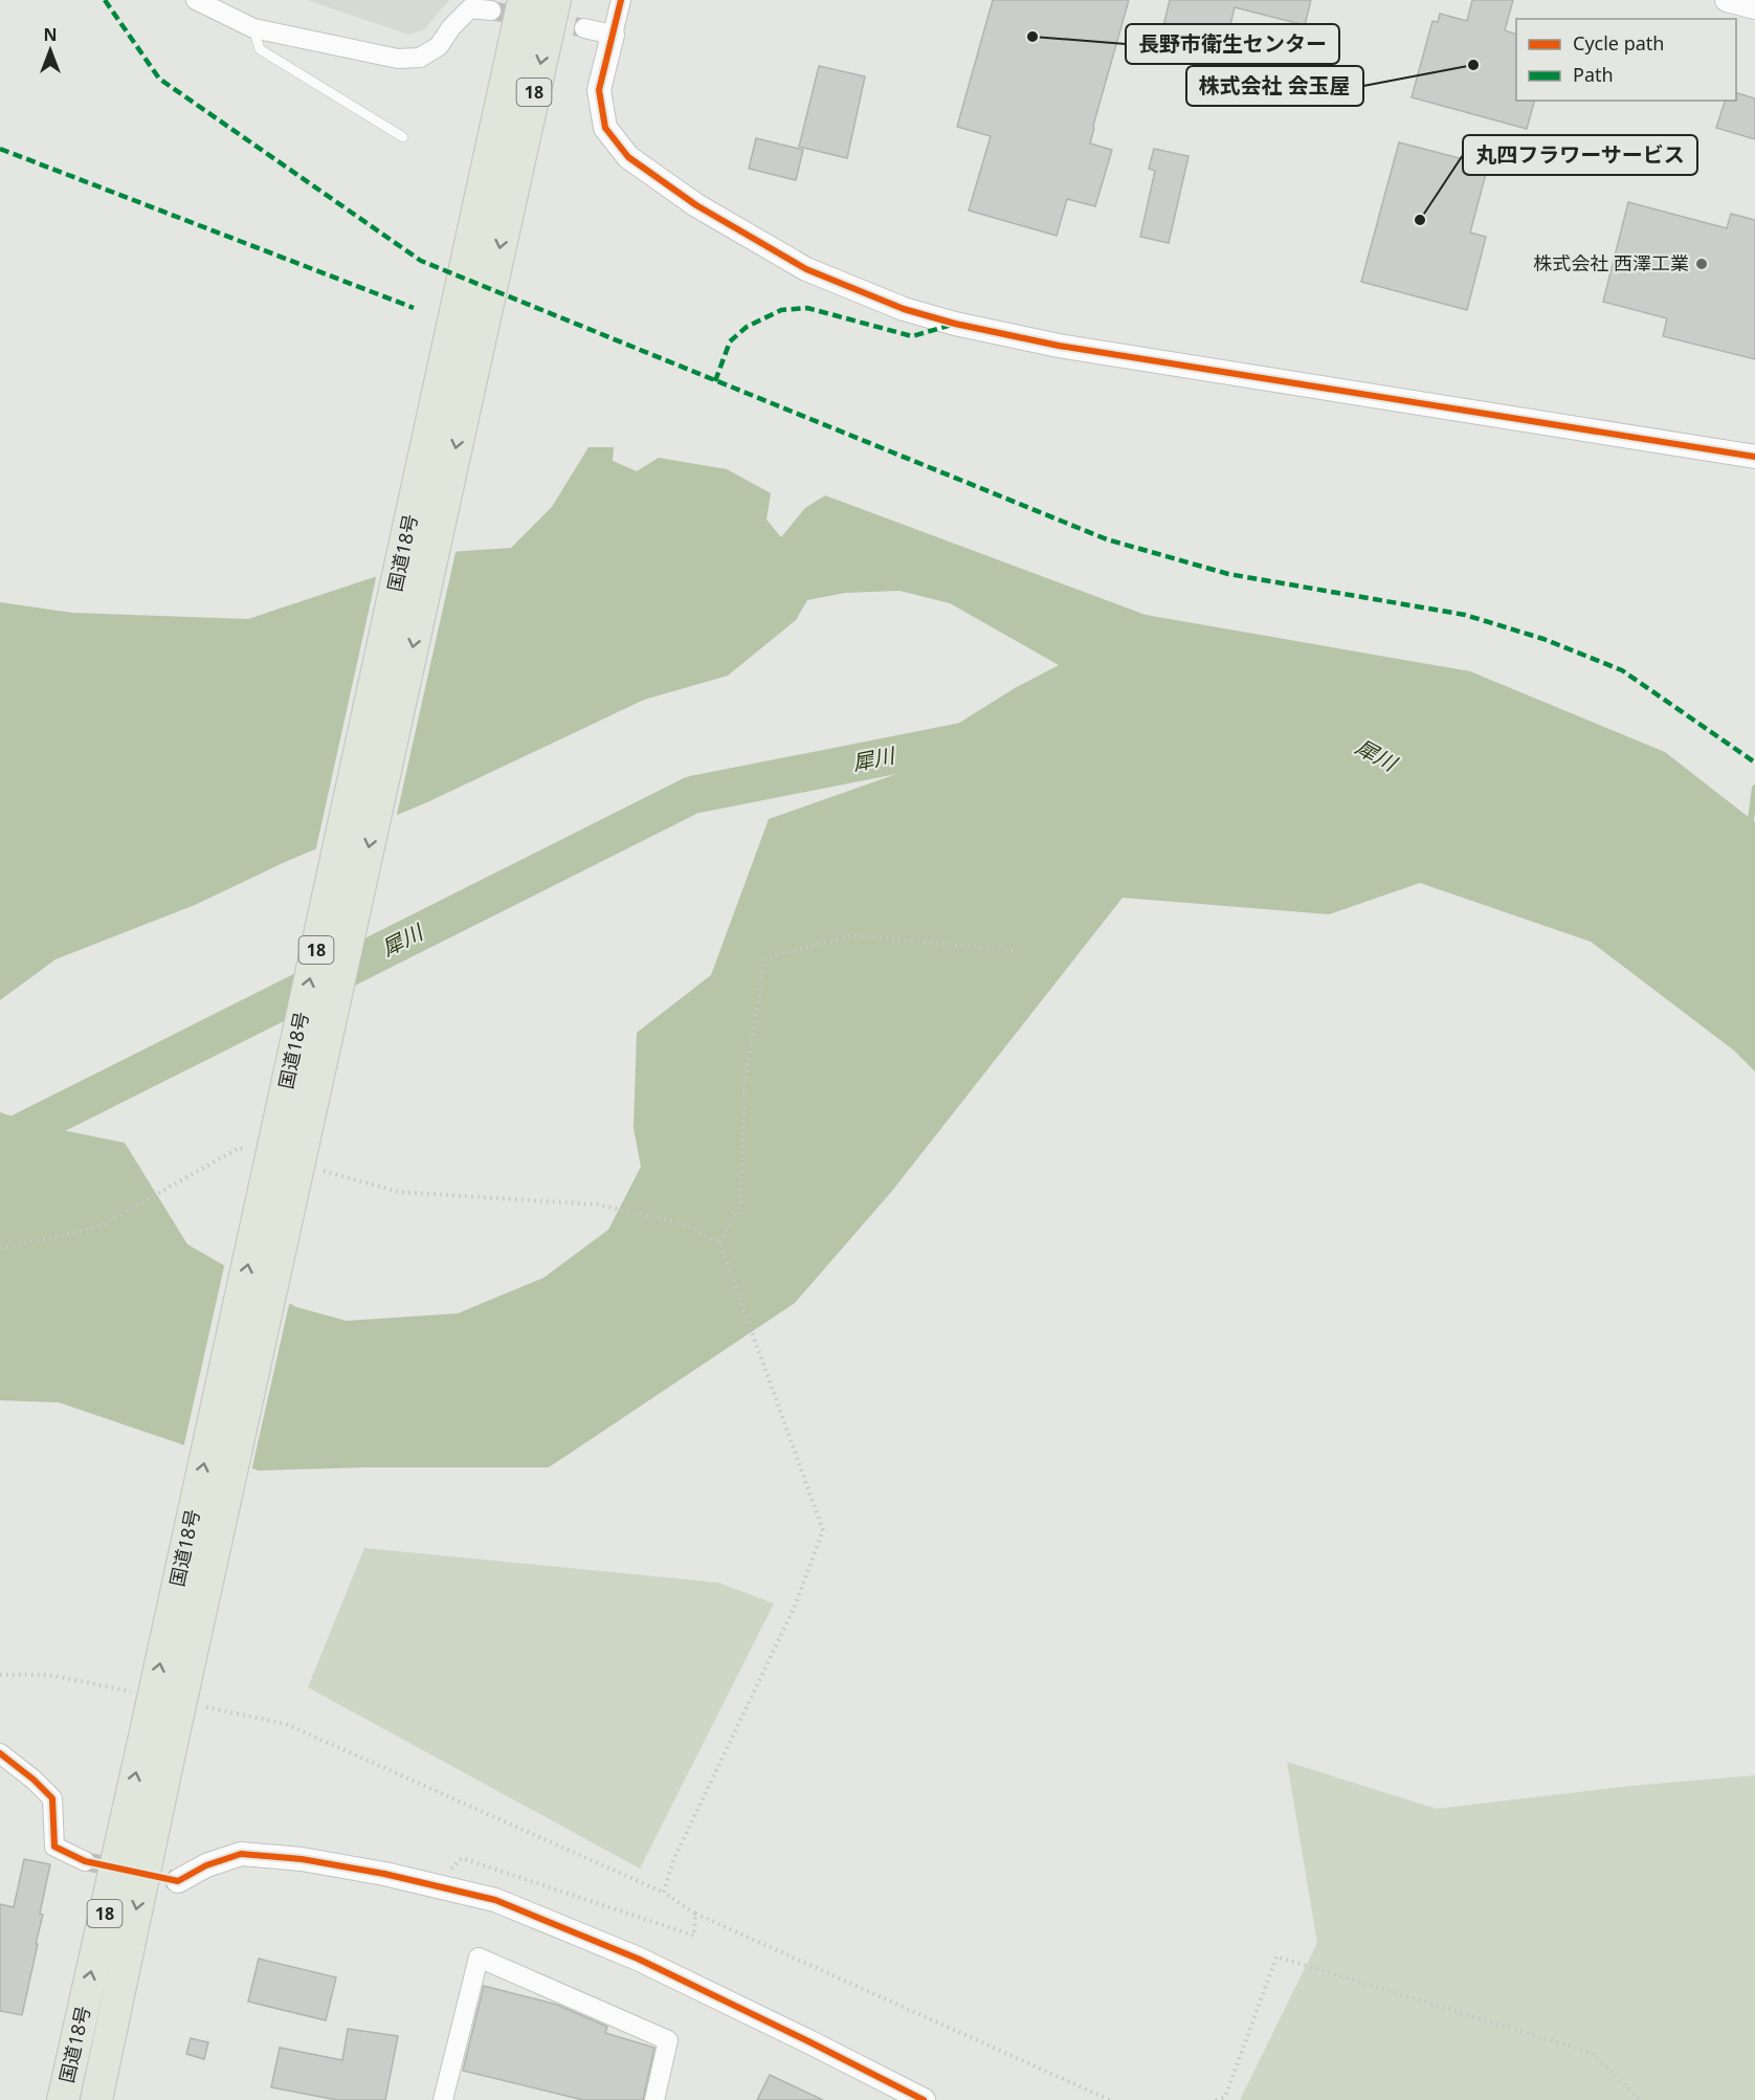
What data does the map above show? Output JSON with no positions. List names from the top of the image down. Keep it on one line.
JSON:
{"streets":{"highway":["18","国道18号"]},"water":["犀川"],"places":["長野市衛生センター","株式会社 会玉屋","丸四フラワーサービス","株式会社 西澤工業"],"legend":["Cycle path","Path"],"north":"top"}
